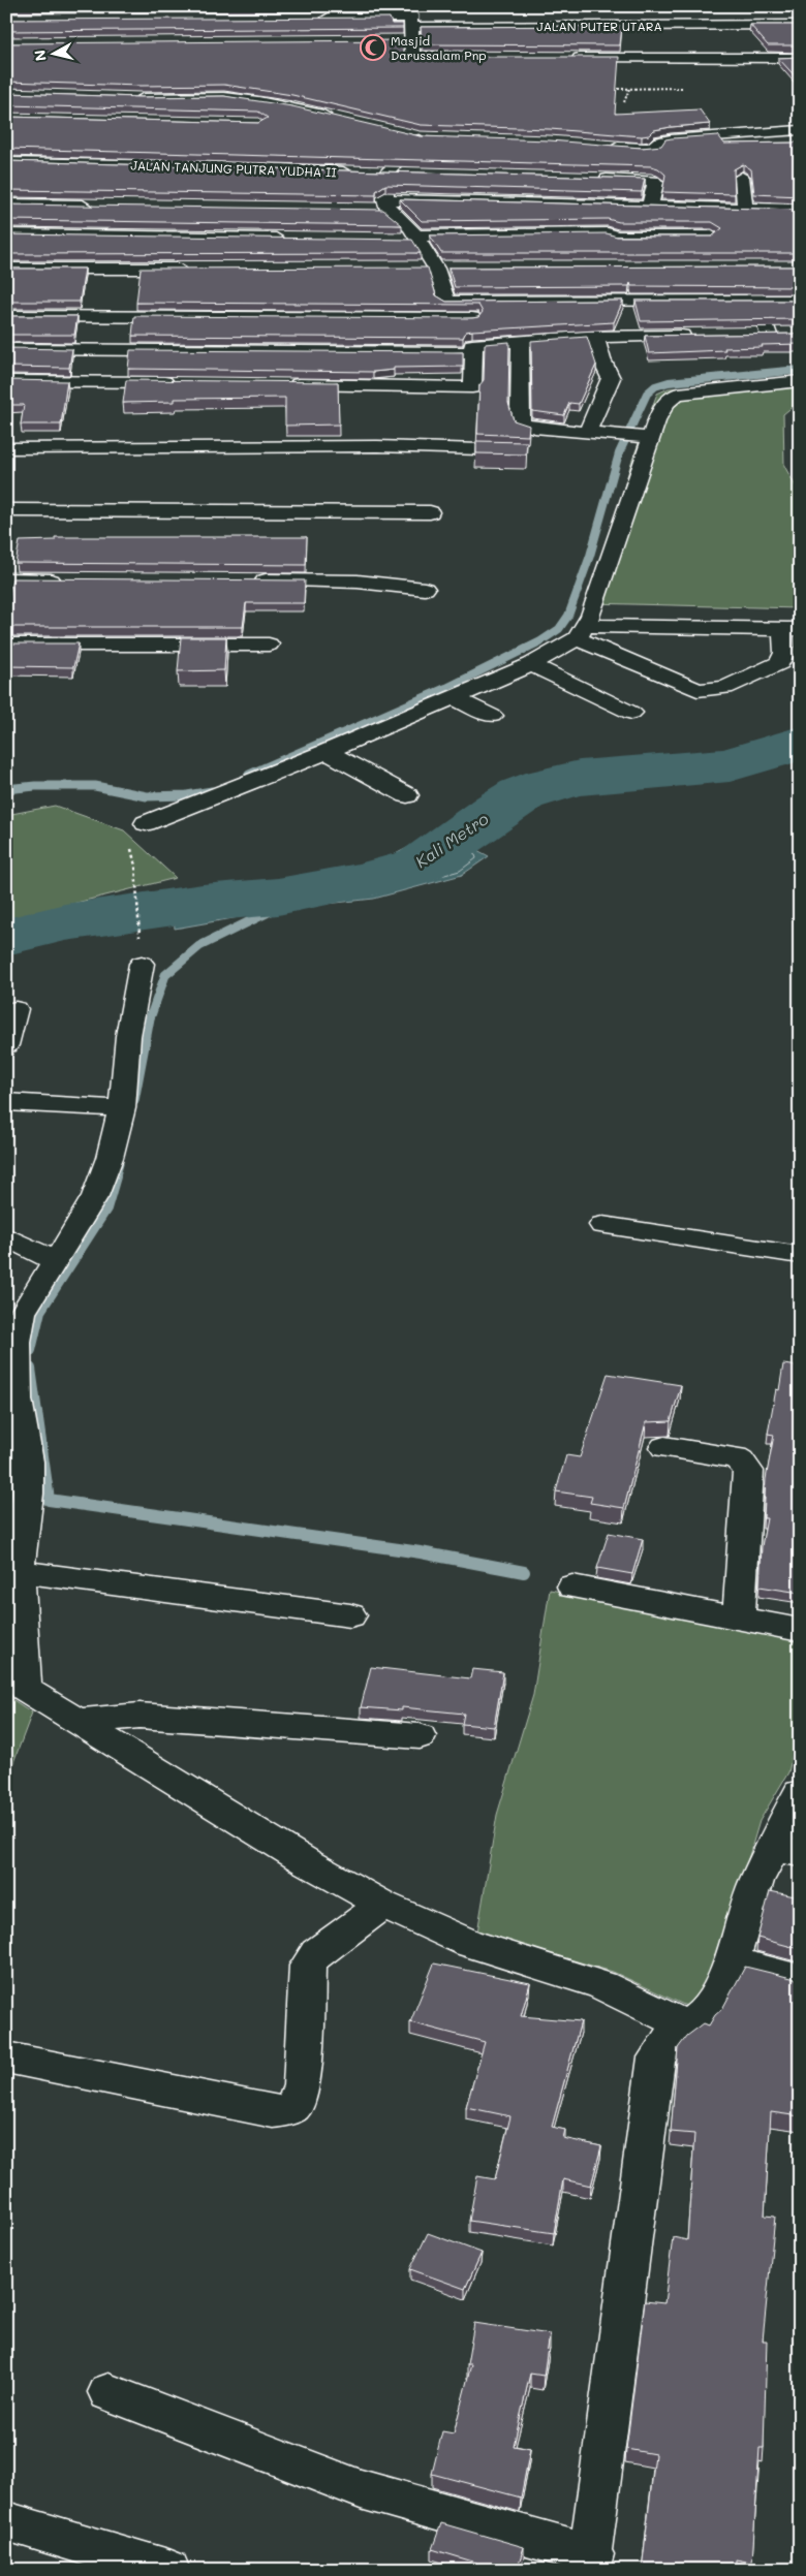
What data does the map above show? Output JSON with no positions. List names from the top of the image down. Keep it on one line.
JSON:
{"streets":{"street":["JALAN PUTER UTARA","JALAN TANJUNG PUTRA YUDHA II"]},"water":["Kali Metro"],"places":{"mosque":["Masjid Darussalam Pnp"]},"north":"left"}
